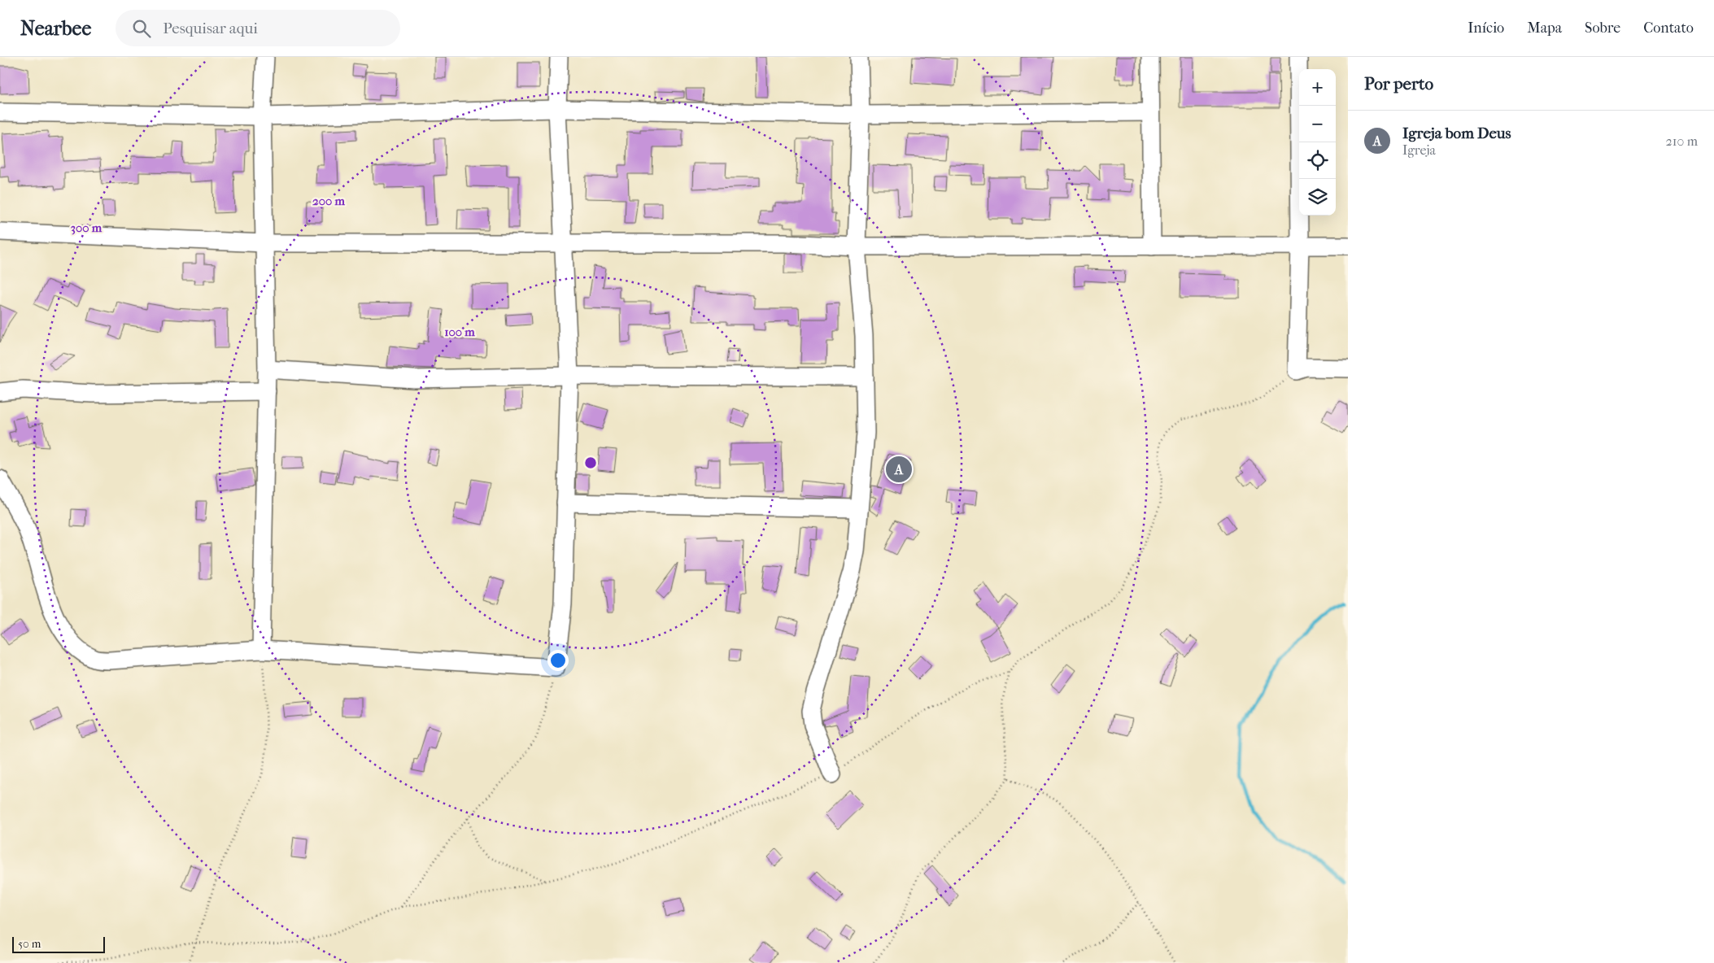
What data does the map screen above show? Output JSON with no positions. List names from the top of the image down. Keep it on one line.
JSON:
{"scale_bar":"50 m","page":{"header":"Nearbee","search":"Pesquisar aqui","nav":["Início","Mapa","Sobre","Contato"],"heading":"Por perto","map_buttons":["+","−"],"list":[{"mark":"A","name":"Igreja bom Deus","note":"Igreja","value":"210 m"}],"pins":"A","scale":"50 m"},"rings":["200 m","300 m","100 m"]}
